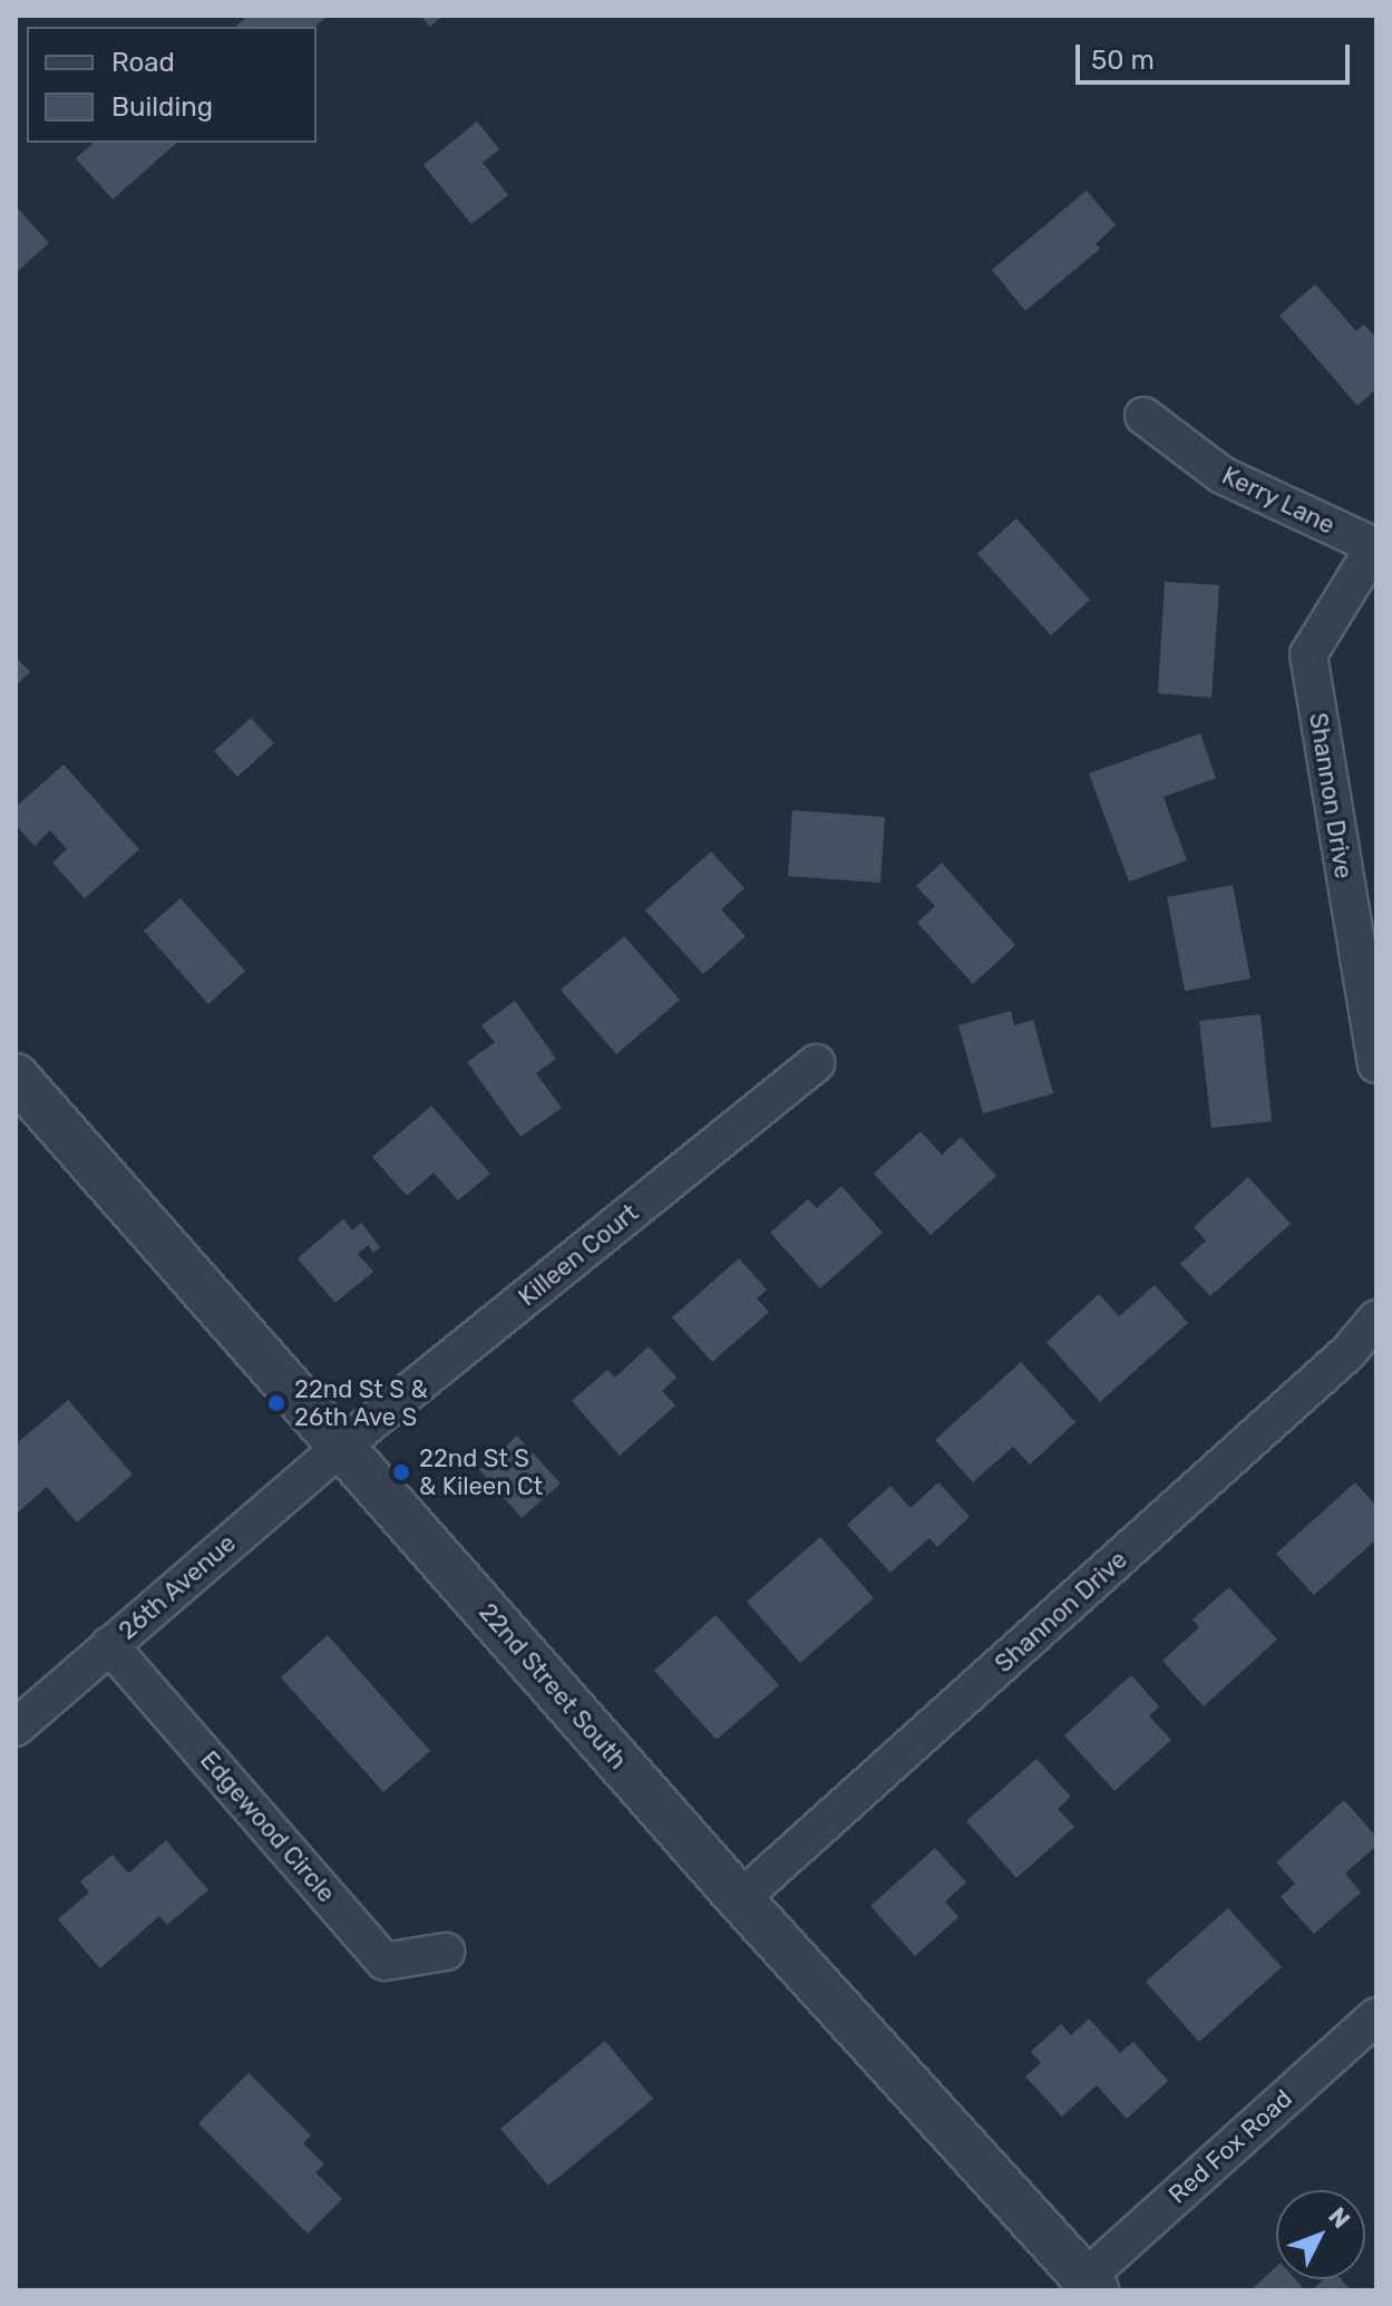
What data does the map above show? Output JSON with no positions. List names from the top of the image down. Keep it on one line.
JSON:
{"streets":{"street":["Kerry Lane","Shannon Drive","Killeen Court","26th Avenue","22nd Street South","Edgewood Circle","Red Fox Road"]},"crossings":[["Kerry Lane","Shannon Drive"],["Shannon Drive","22nd Street South"],["Killeen Court","26th Avenue"],["Killeen Court","22nd Street South"],["26th Avenue","22nd Street South"],["26th Avenue","Edgewood Circle"],["22nd Street South","Red Fox Road"]],"places":["22nd St S & 26th Ave S","22nd St S & Kileen Ct"],"legend":["Road","Building"],"scale_bar":"50 m","north":"top right"}
